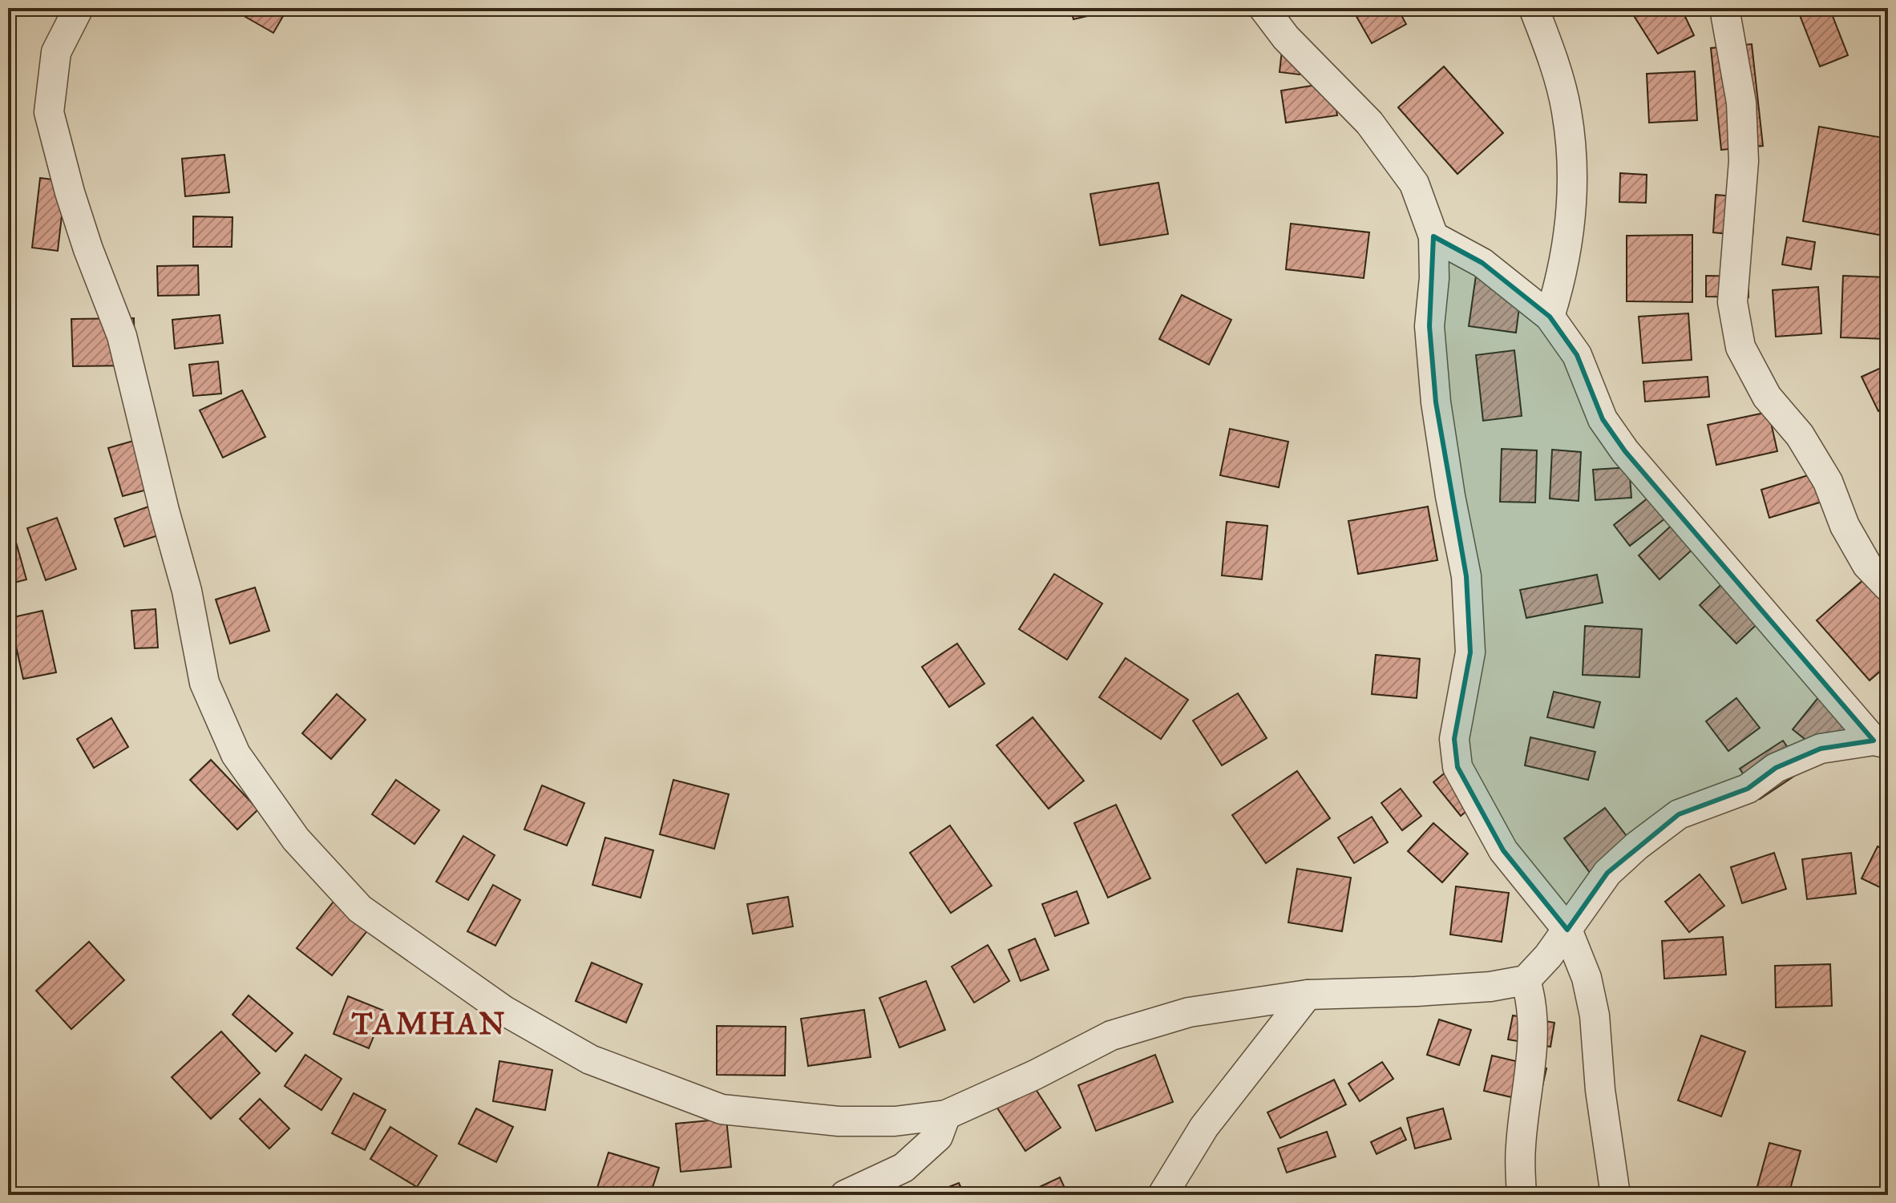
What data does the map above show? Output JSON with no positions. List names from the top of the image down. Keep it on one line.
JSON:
{"districts":["TAMHAN"]}
